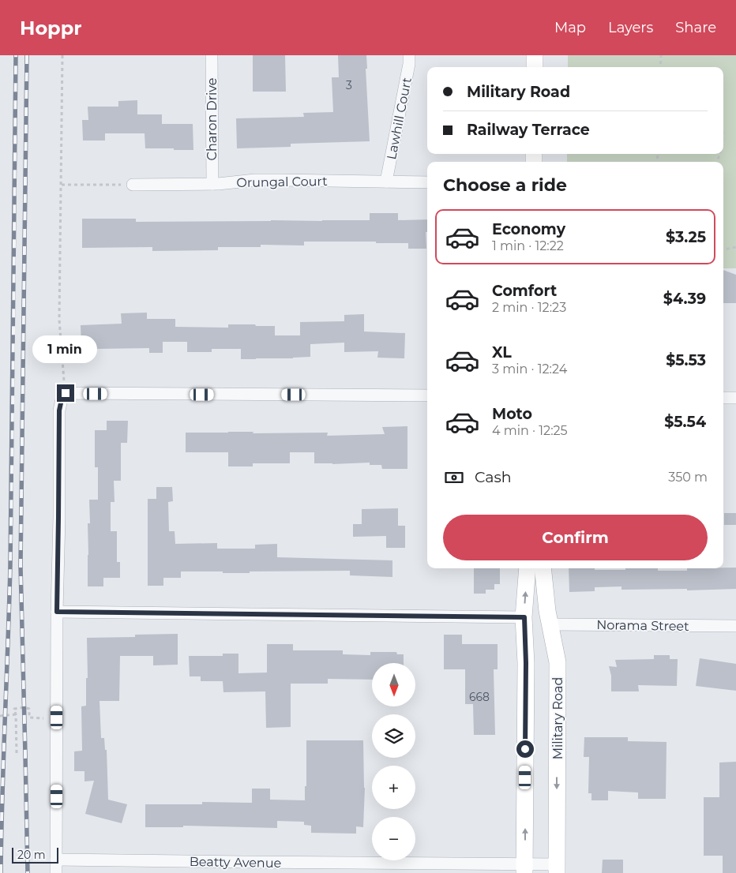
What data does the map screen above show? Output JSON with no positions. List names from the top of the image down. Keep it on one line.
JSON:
{"streets":{"street":["Lawhill Court","Charon Drive","Orungal Court","Norama Street","Military Road","Beatty Avenue"]},"crossings":[["Lawhill Court","Orungal Court"],["Charon Drive","Orungal Court"],["Norama Street","Military Road"],["Military Road","Beatty Avenue"]],"house_numbers":["3","668"],"scale_bar":"20 m","north":"bottom","page":{"header":"Hoppr","nav":["Map","Layers","Share"],"banner":["Military Road","Railway Terrace"],"heading":"Choose a ride","list":[{"name":"Economy","note":"1 min · 12:22","value":"$3.25"},{"name":"Comfort","note":"2 min · 12:23","value":"$4.39"},{"name":"XL","note":"3 min · 12:24","value":"$5.53"},{"name":"Moto","note":"4 min · 12:25","value":"$5.54"}],"bubble":"1 min","pay":["Cash","350 m"],"buttons":"Confirm","map_buttons":["+","−"],"scale":"20 m"}}
